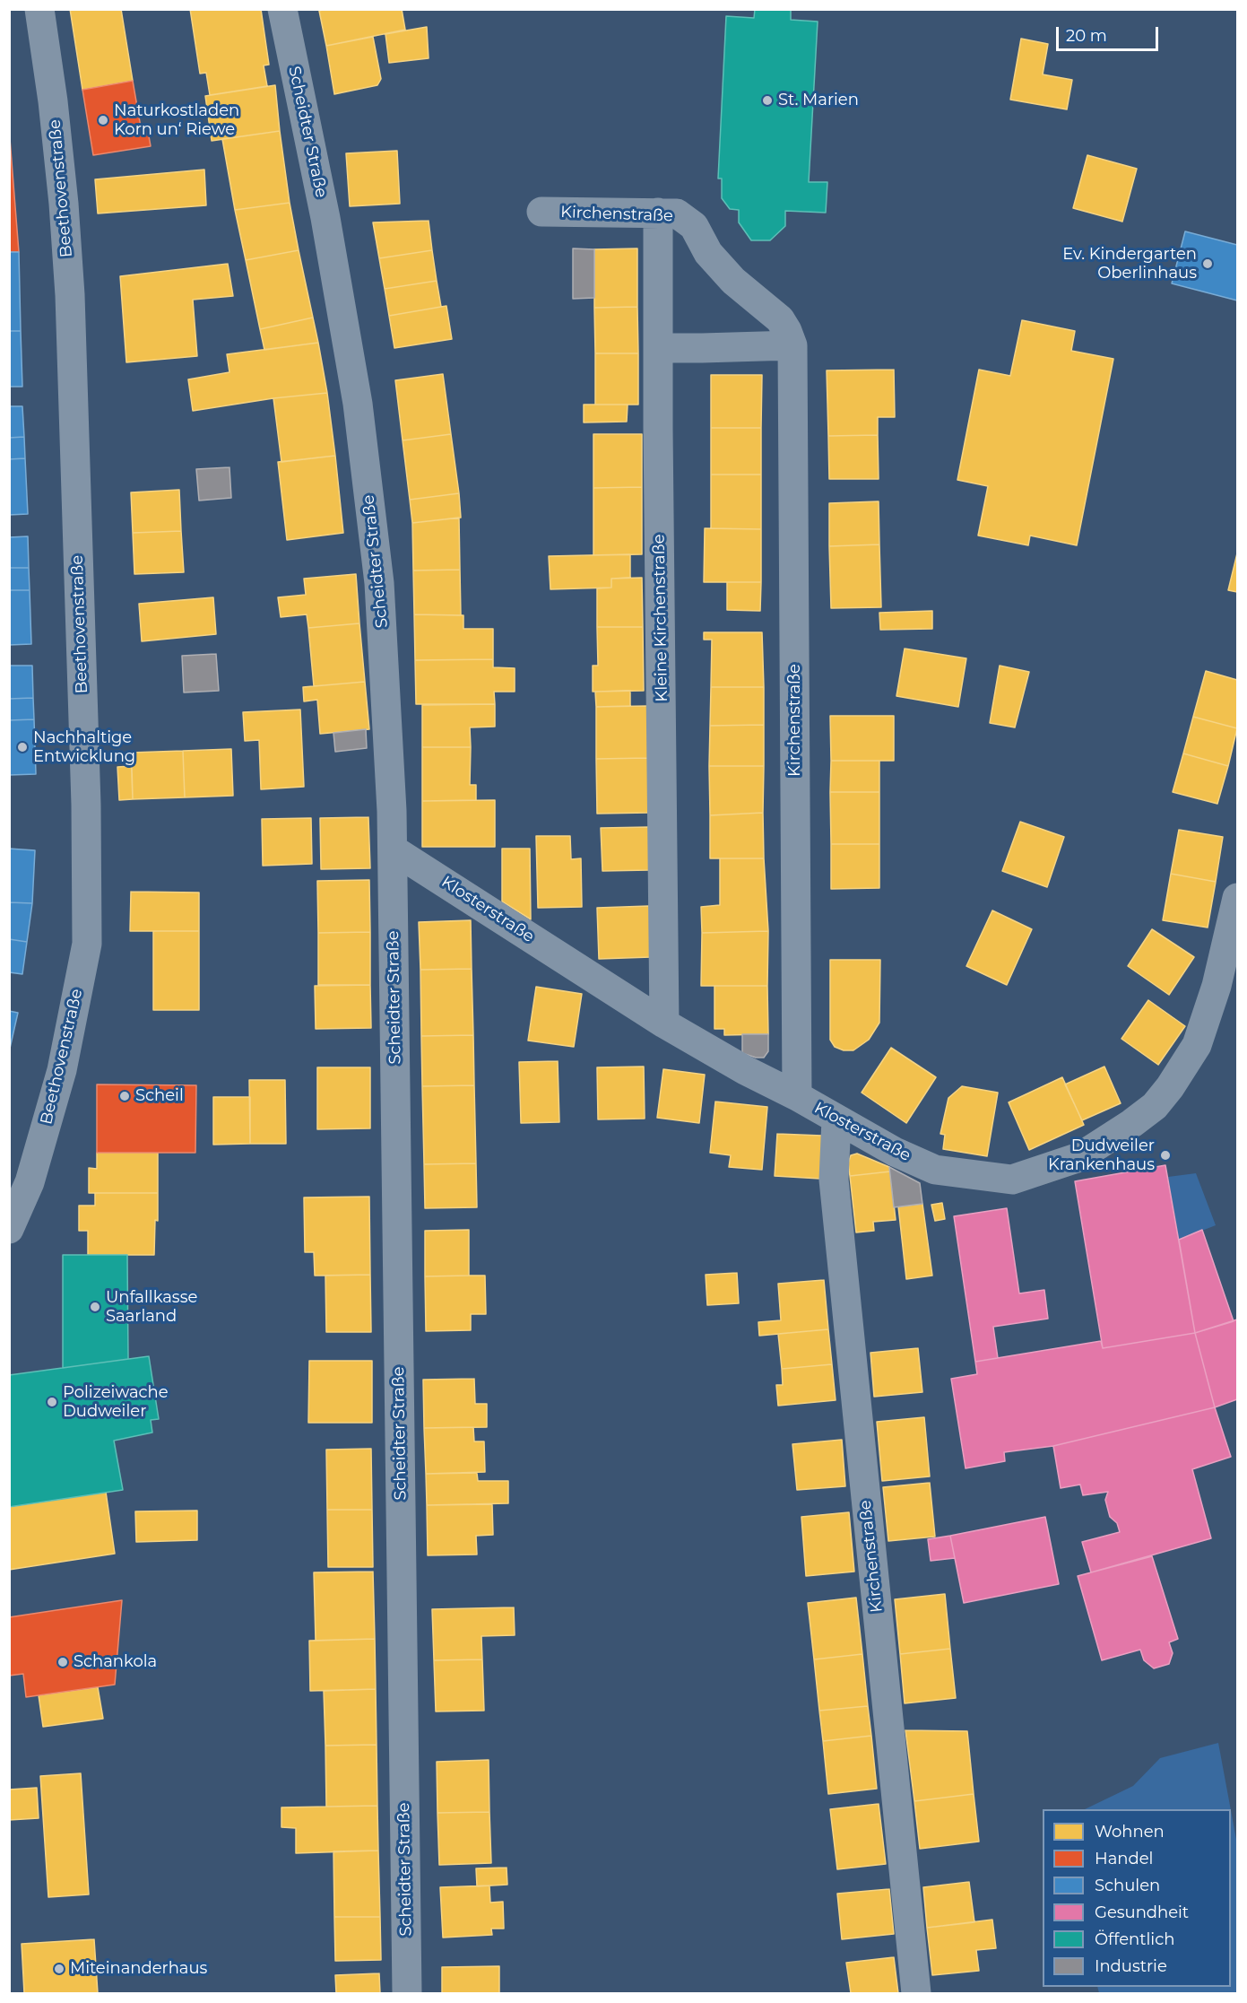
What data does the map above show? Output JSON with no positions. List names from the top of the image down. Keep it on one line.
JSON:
{"streets":{"street":["Scheidter Straße","Beethovenstraße","Kirchenstraße","Kleine Kirchenstraße","Klosterstraße"]},"crossings":[["Scheidter Straße","Klosterstraße"],["Kirchenstraße","Kleine Kirchenstraße"],["Kirchenstraße","Klosterstraße"],["Kleine Kirchenstraße","Klosterstraße"]],"places":["St. Marien","Naturkostladen Korn un‘ Riewe","Ev. Kindergarten Oberlinhaus","Nachhaltige Entwicklung","Scheil","Dudweiler Krankenhaus","Unfallkasse Saarland","Polizeiwache Dudweiler","Schankola","Miteinanderhaus"],"legend":["Wohnen","Handel","Schulen","Gesundheit","Öffentlich","Industrie"],"scale_bar":"20 m"}
